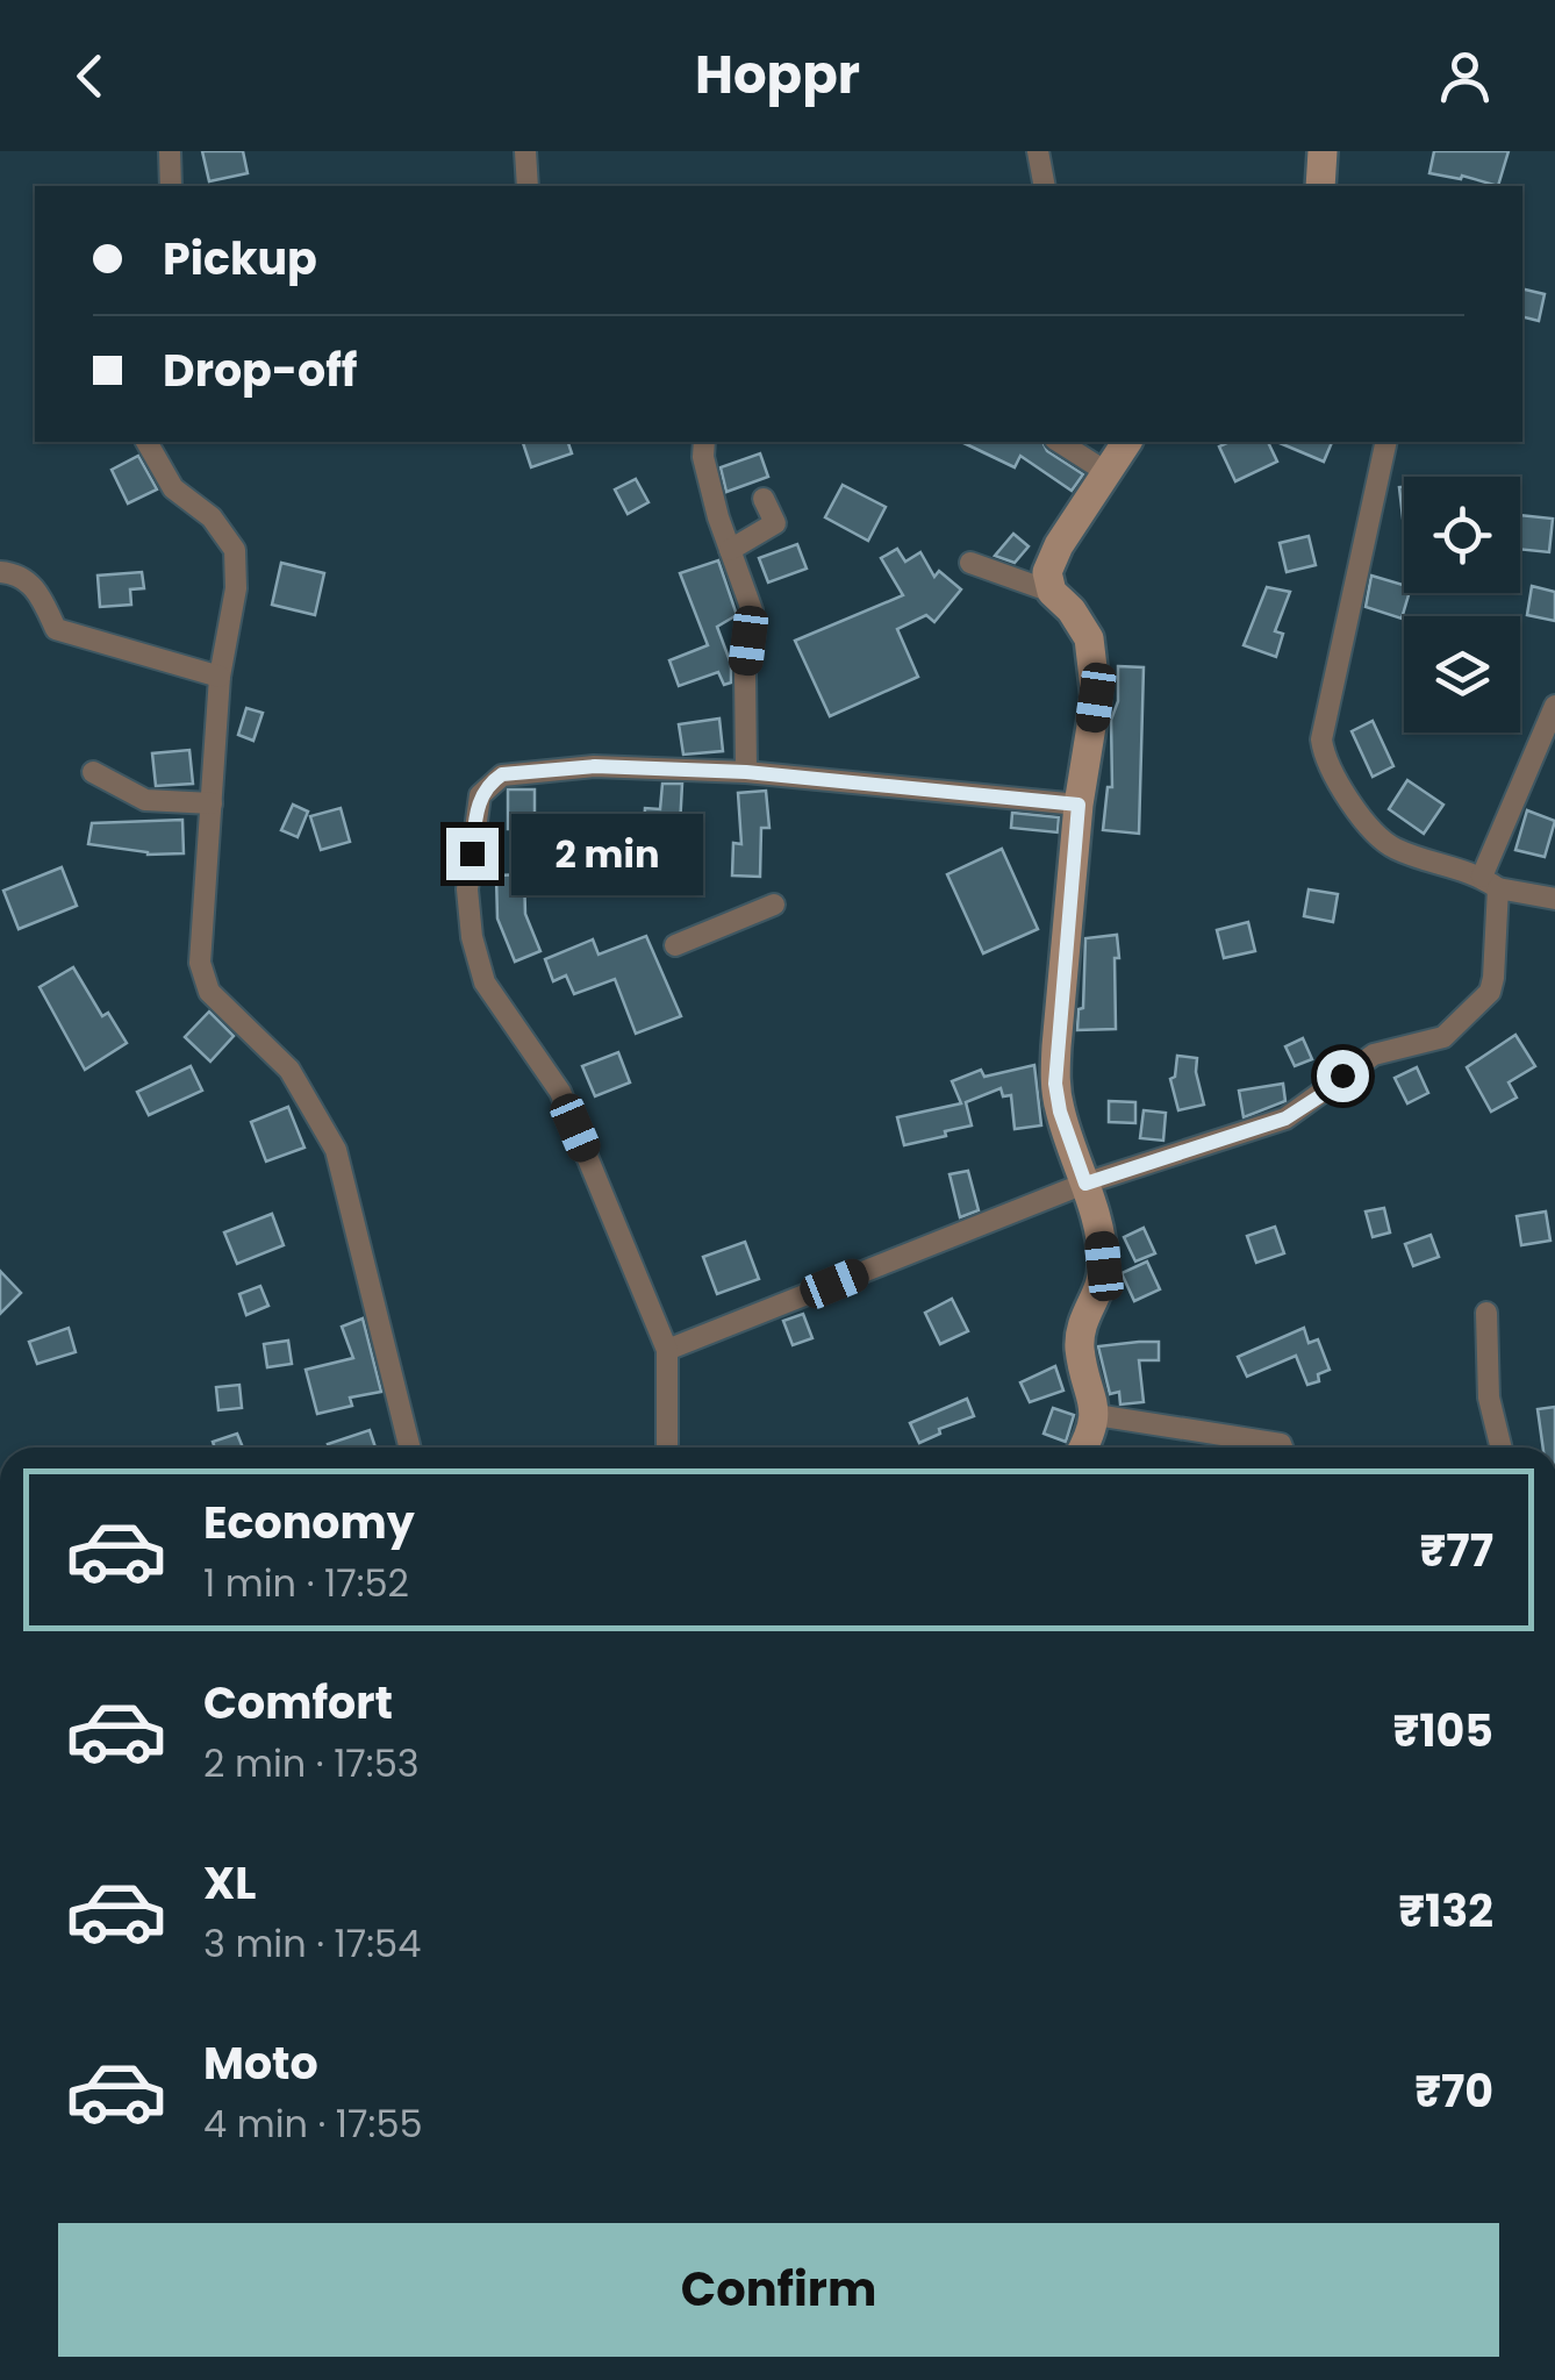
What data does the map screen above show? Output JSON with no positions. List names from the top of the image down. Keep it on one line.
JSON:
{"page":{"header":"Hoppr","banner":["Pickup","Drop-off"],"bubble":"2 min","list":[{"name":"Economy","note":"1 min · 17:52","value":"₹77"},{"name":"Comfort","note":"2 min · 17:53","value":"₹105"},{"name":"XL","note":"3 min · 17:54","value":"₹132"},{"name":"Moto","note":"4 min · 17:55","value":"₹70"}],"buttons":"Confirm"}}
